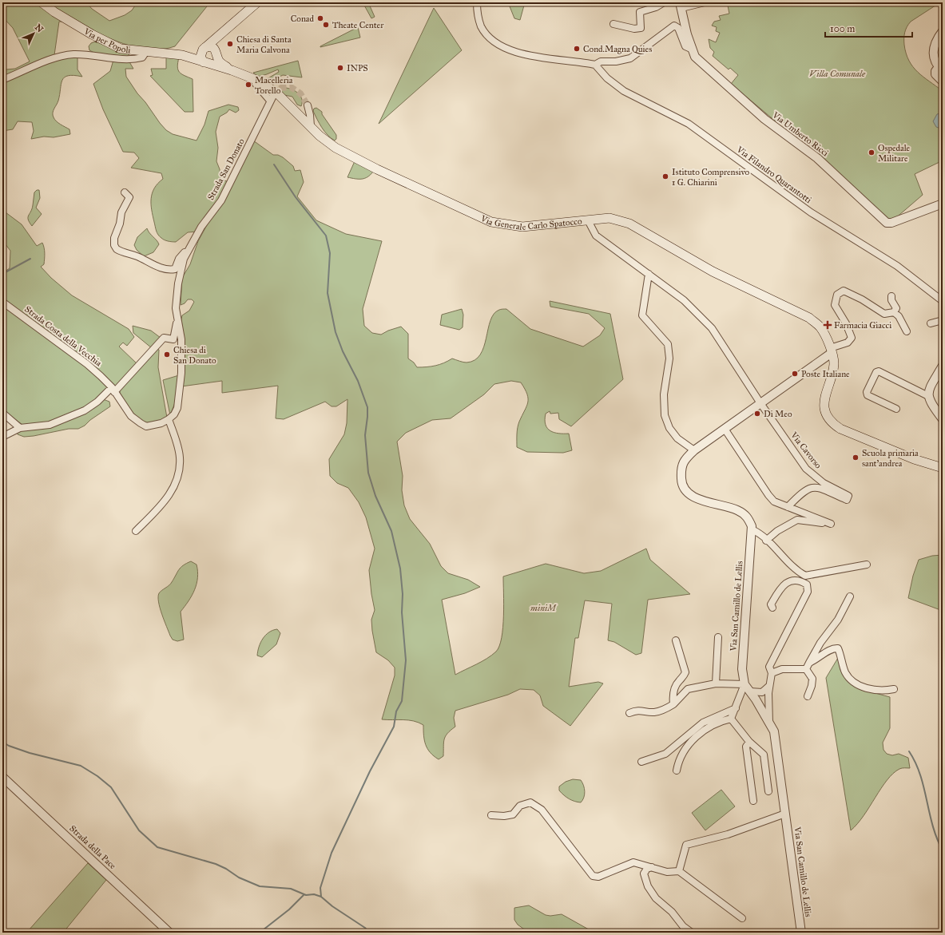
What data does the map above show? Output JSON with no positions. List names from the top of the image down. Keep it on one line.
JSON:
{"streets":{"main road":["Via per Popoli","Via Generale Carlo Spatocco"],"street":["Via Umberto Ricci","Strada San Donato","Via Filandro Quarantotti","Strada Costa della Vecchia","Via Cavorso","Via San Camillo de Lellis","Strada della Pace"]},"crossings":[["Via per Popoli","Via Generale Carlo Spatocco"],["Strada San Donato","Via Generale Carlo Spatocco"],["Strada San Donato","Strada Costa della Vecchia"],["Via Generale Carlo Spatocco","Via Cavorso"],["Via Generale Carlo Spatocco","Via San Camillo de Lellis"],["Via Cavorso","Via San Camillo de Lellis"]],"parks":["Villa Comunale","miniM"],"places":{"other":["Conad","Theate Center","Chiesa di Santa Maria Calvona","Cond.Magna Quies","INPS","Macelleria Torello","Ospedale Militare","Istituto Comprensivo 1 G. Chiarini","Chiesa di San Donato","Poste Italiane","Di Meo","Scuola primaria sant'andrea"],"health":["Farmacia Giacci"]},"scale_bar":"100 m","north":"top right"}
